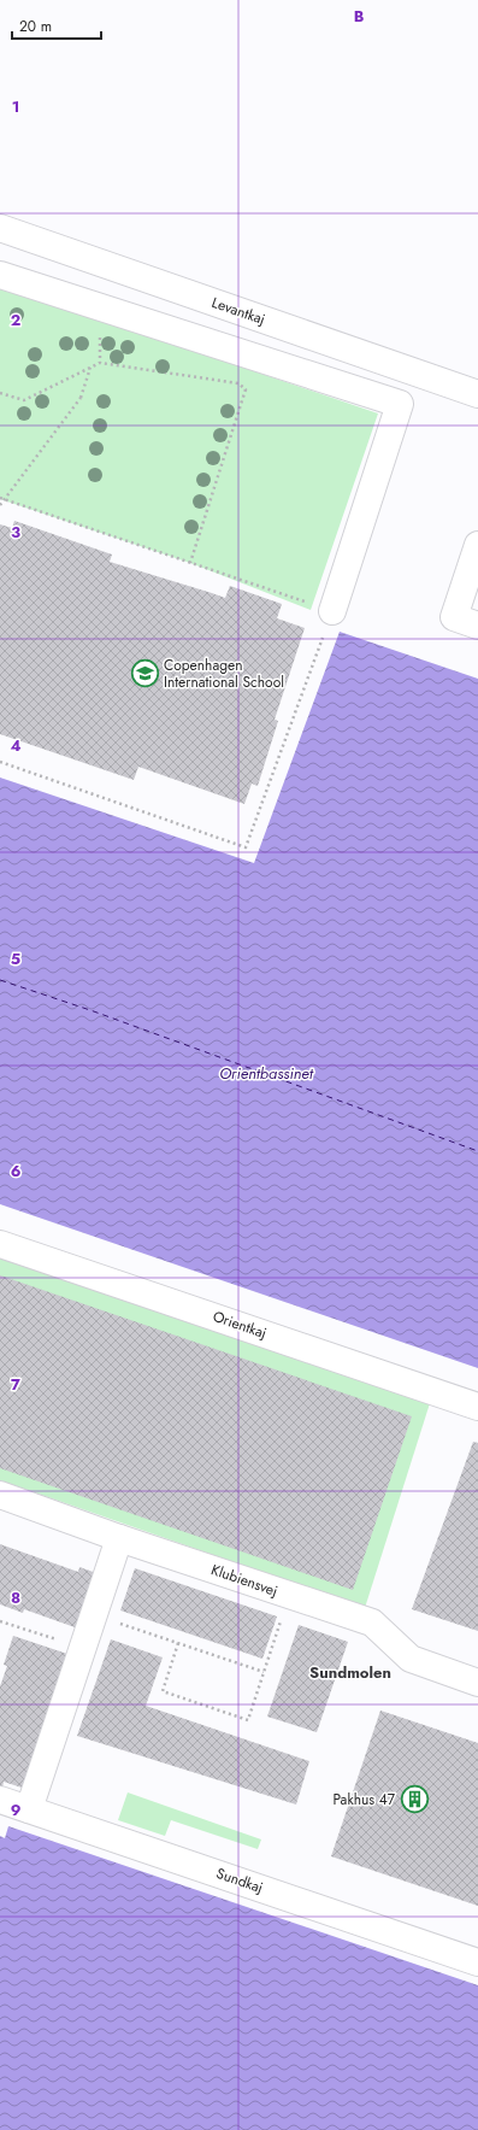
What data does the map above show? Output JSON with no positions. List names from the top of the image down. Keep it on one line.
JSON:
{"streets":{"street":["Levantkaj","Orientkaj","Klubiensvej","Sundkaj"]},"districts":["Sundmolen"],"water":["Orientbassinet"],"places":{"school or university":["Copenhagen International School"],"building":["Pakhus 47"]},"scale_bar":"20 m","grid":{"columns":["B"],"rows":["1","2","3","4","5","6","7","8","9"]}}
